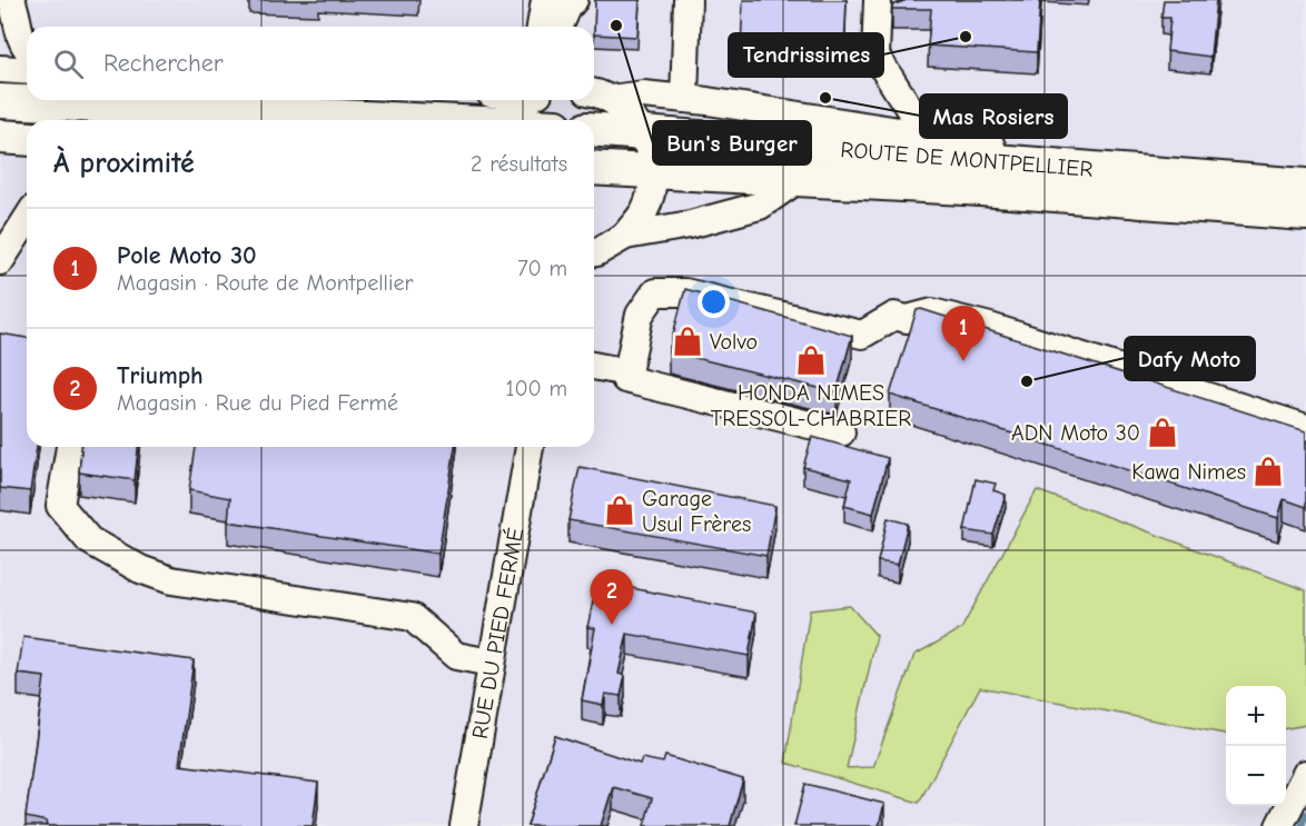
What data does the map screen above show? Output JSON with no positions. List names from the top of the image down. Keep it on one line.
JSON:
{"streets":{"main road":["ROUTE DE MONTPELLIER"],"street":["RUE DU PIED FERMÉ"]},"places":{"other":["Bun's Burger","Tendrissimes","Mas Rosiers","Dafy Moto"],"shop":["Volvo","HONDA NIMES TRESSOL-CHABRIER","ADN Moto 30","Kawa Nimes","Garage Usul Frères"]},"page":{"search":"Rechercher","heading":["À proximité","2 résultats"],"list":[{"mark":"1","name":"Pole Moto 30","note":"Magasin · Route de Montpellier","value":"70 m"},{"mark":"2","name":"Triumph","note":"Magasin · Rue du Pied Fermé","value":"100 m"}],"pins":["1","2"],"map_buttons":["+","−"]}}
